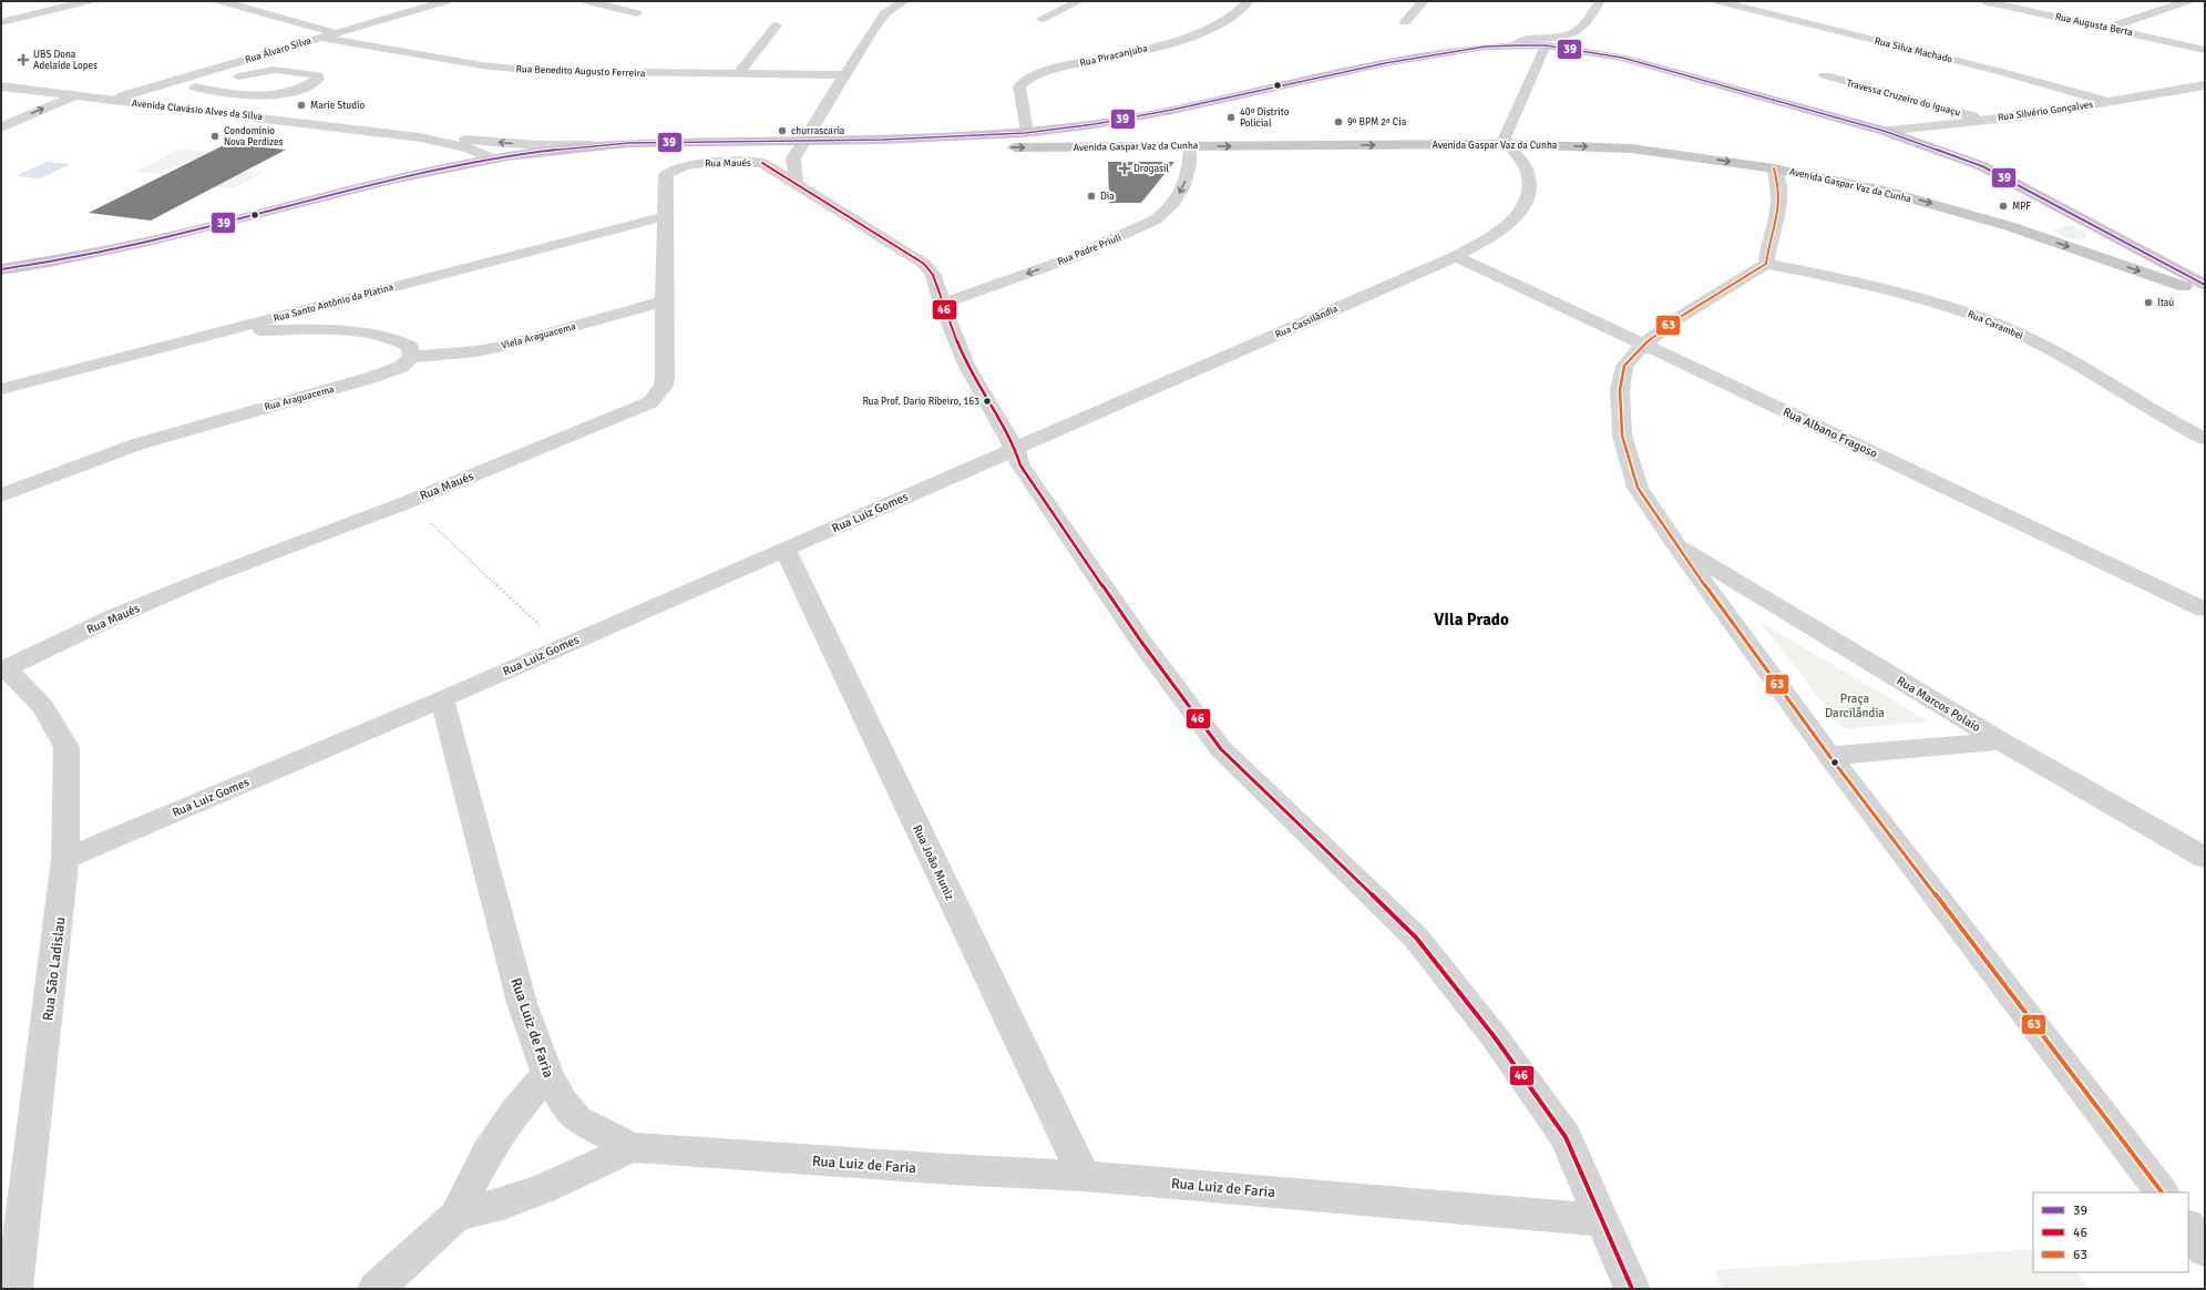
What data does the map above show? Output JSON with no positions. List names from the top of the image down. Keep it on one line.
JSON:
{"streets":{"main road":["Avenida Gaspar Vaz da Cunha"],"street":["Rua Augusta Berta","Rua Álvaro Silva","Rua Silva Machado","Rua Piracanjuba","Rua Benedito Augusto Ferreira","Travessa Cruzeiro do Iguaçu","Avenida Clavásio Alves da Silva","Rua Silvério Gonçalves","Rua Maués","Rua Padre Priuli","Rua Santo Antônio da Platina","Rua Cassilândia","Rua Carambei","Viela Araguacema","Rua Araguacema","Rua Albano Fragoso","Rua Luiz Gomes","Rua Marcos Polaio","Rua João Muniz","Rua São Ladislau","Rua Luiz de Faria"]},"crossings":[["Rua Álvaro Silva","Rua Benedito Augusto Ferreira"],["Rua Álvaro Silva","Avenida Clavásio Alves da Silva"],["Rua Silva Machado","Rua Silvério Gonçalves"],["Travessa Cruzeiro do Iguaçu","Rua Silvério Gonçalves"],["Avenida Gaspar Vaz da Cunha","Rua Padre Priuli"],["Avenida Gaspar Vaz da Cunha","Rua Cassilândia"],["Rua Maués","Rua Santo Antônio da Platina"],["Rua Maués","Viela Araguacema"],["Rua Maués","Rua São Ladislau"],["Rua Cassilândia","Rua Albano Fragoso"],["Rua Cassilândia","Rua Luiz Gomes"],["Viela Araguacema","Rua Araguacema"],["Rua Luiz Gomes","Rua João Muniz"],["Rua Luiz Gomes","Rua São Ladislau"],["Rua Luiz Gomes","Rua Luiz de Faria"],["Rua João Muniz","Rua Luiz de Faria"]],"one_way":["Rua Padre Priuli"],"districts":["VIla Prado"],"parks":["Praça Darcilândia"],"places":{"health":["UBS Dona Adelaide Lopes","Drogasil"],"other":["Marie Studio","40º Distrito Policial","9º BPM 2ª Cia","churrascaria","Condomínio Nova Perdizes","Dia","MPF","Itaú","Rua Prof. Dario Ribeiro, 163"]},"lines":["transit line 39","transit line 46","transit line 63"],"legend":["39","46","63"]}
